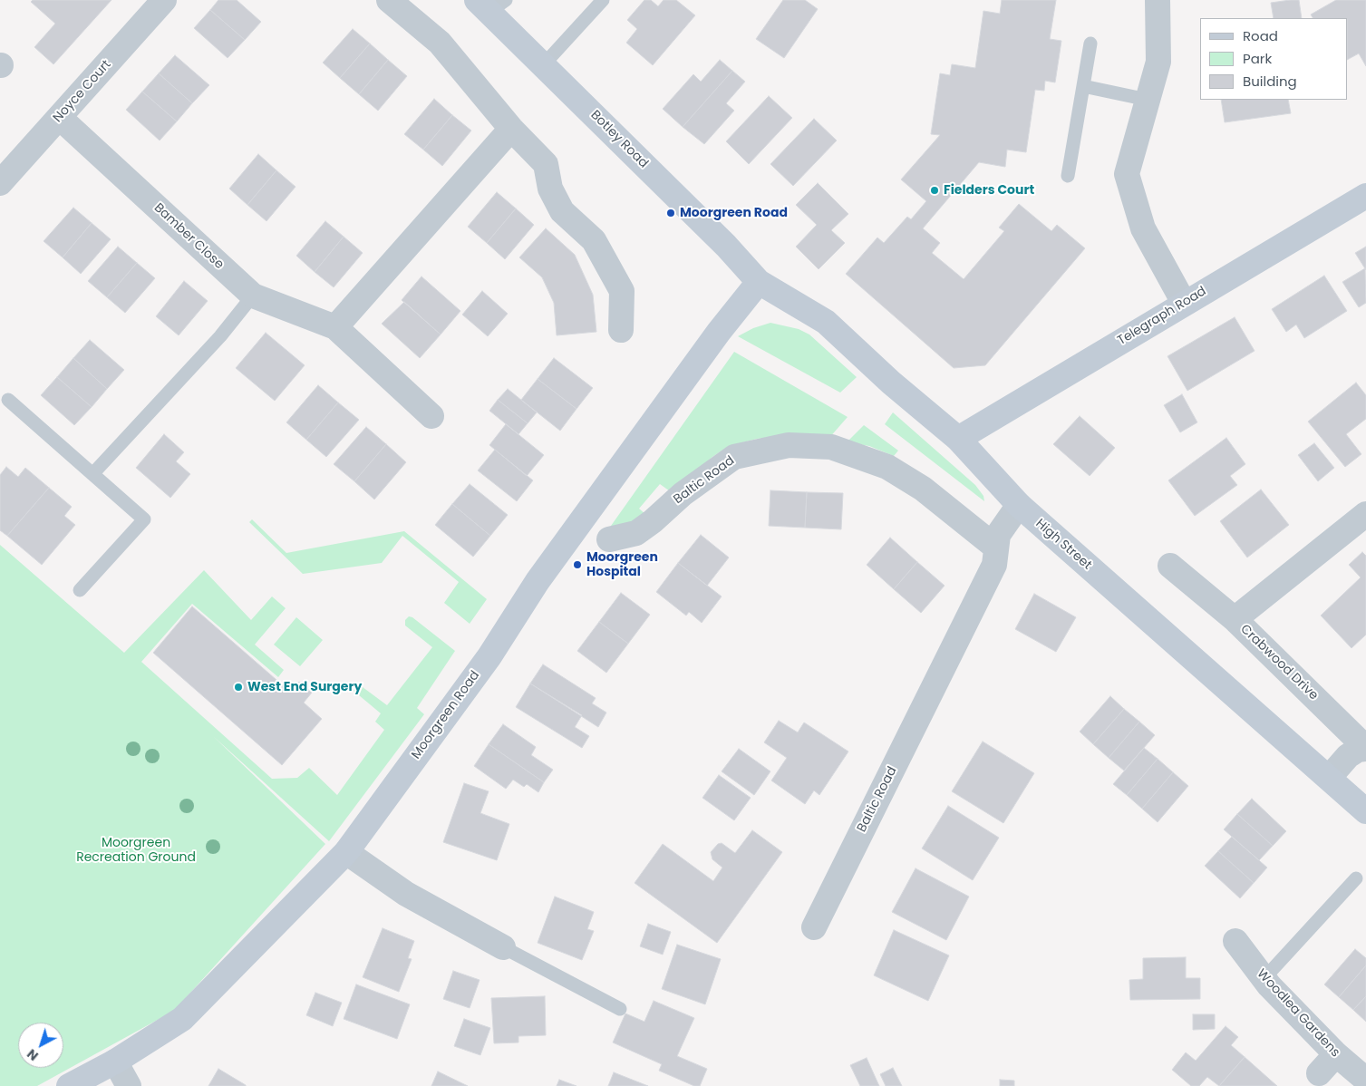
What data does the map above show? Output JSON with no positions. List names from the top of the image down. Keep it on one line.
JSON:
{"streets":{"street":["Noyce Court","Botley Road","Bamber Close","Telegraph Road","Baltic Road","High Street","Crabwood Drive","Moorgreen Road","Woodlea Gardens"]},"crossings":[["Noyce Court","Bamber Close"],["Botley Road","High Street"],["Botley Road","Moorgreen Road"],["Telegraph Road","High Street"],["Baltic Road","High Street"],["High Street","Moorgreen Road"]],"parks":["Moorgreen Recreation Ground"],"places":["Fielders Court","Moorgreen Road","Moorgreen Hospital","West End Surgery"],"legend":["Road","Park","Building"],"north":"bottom left"}
